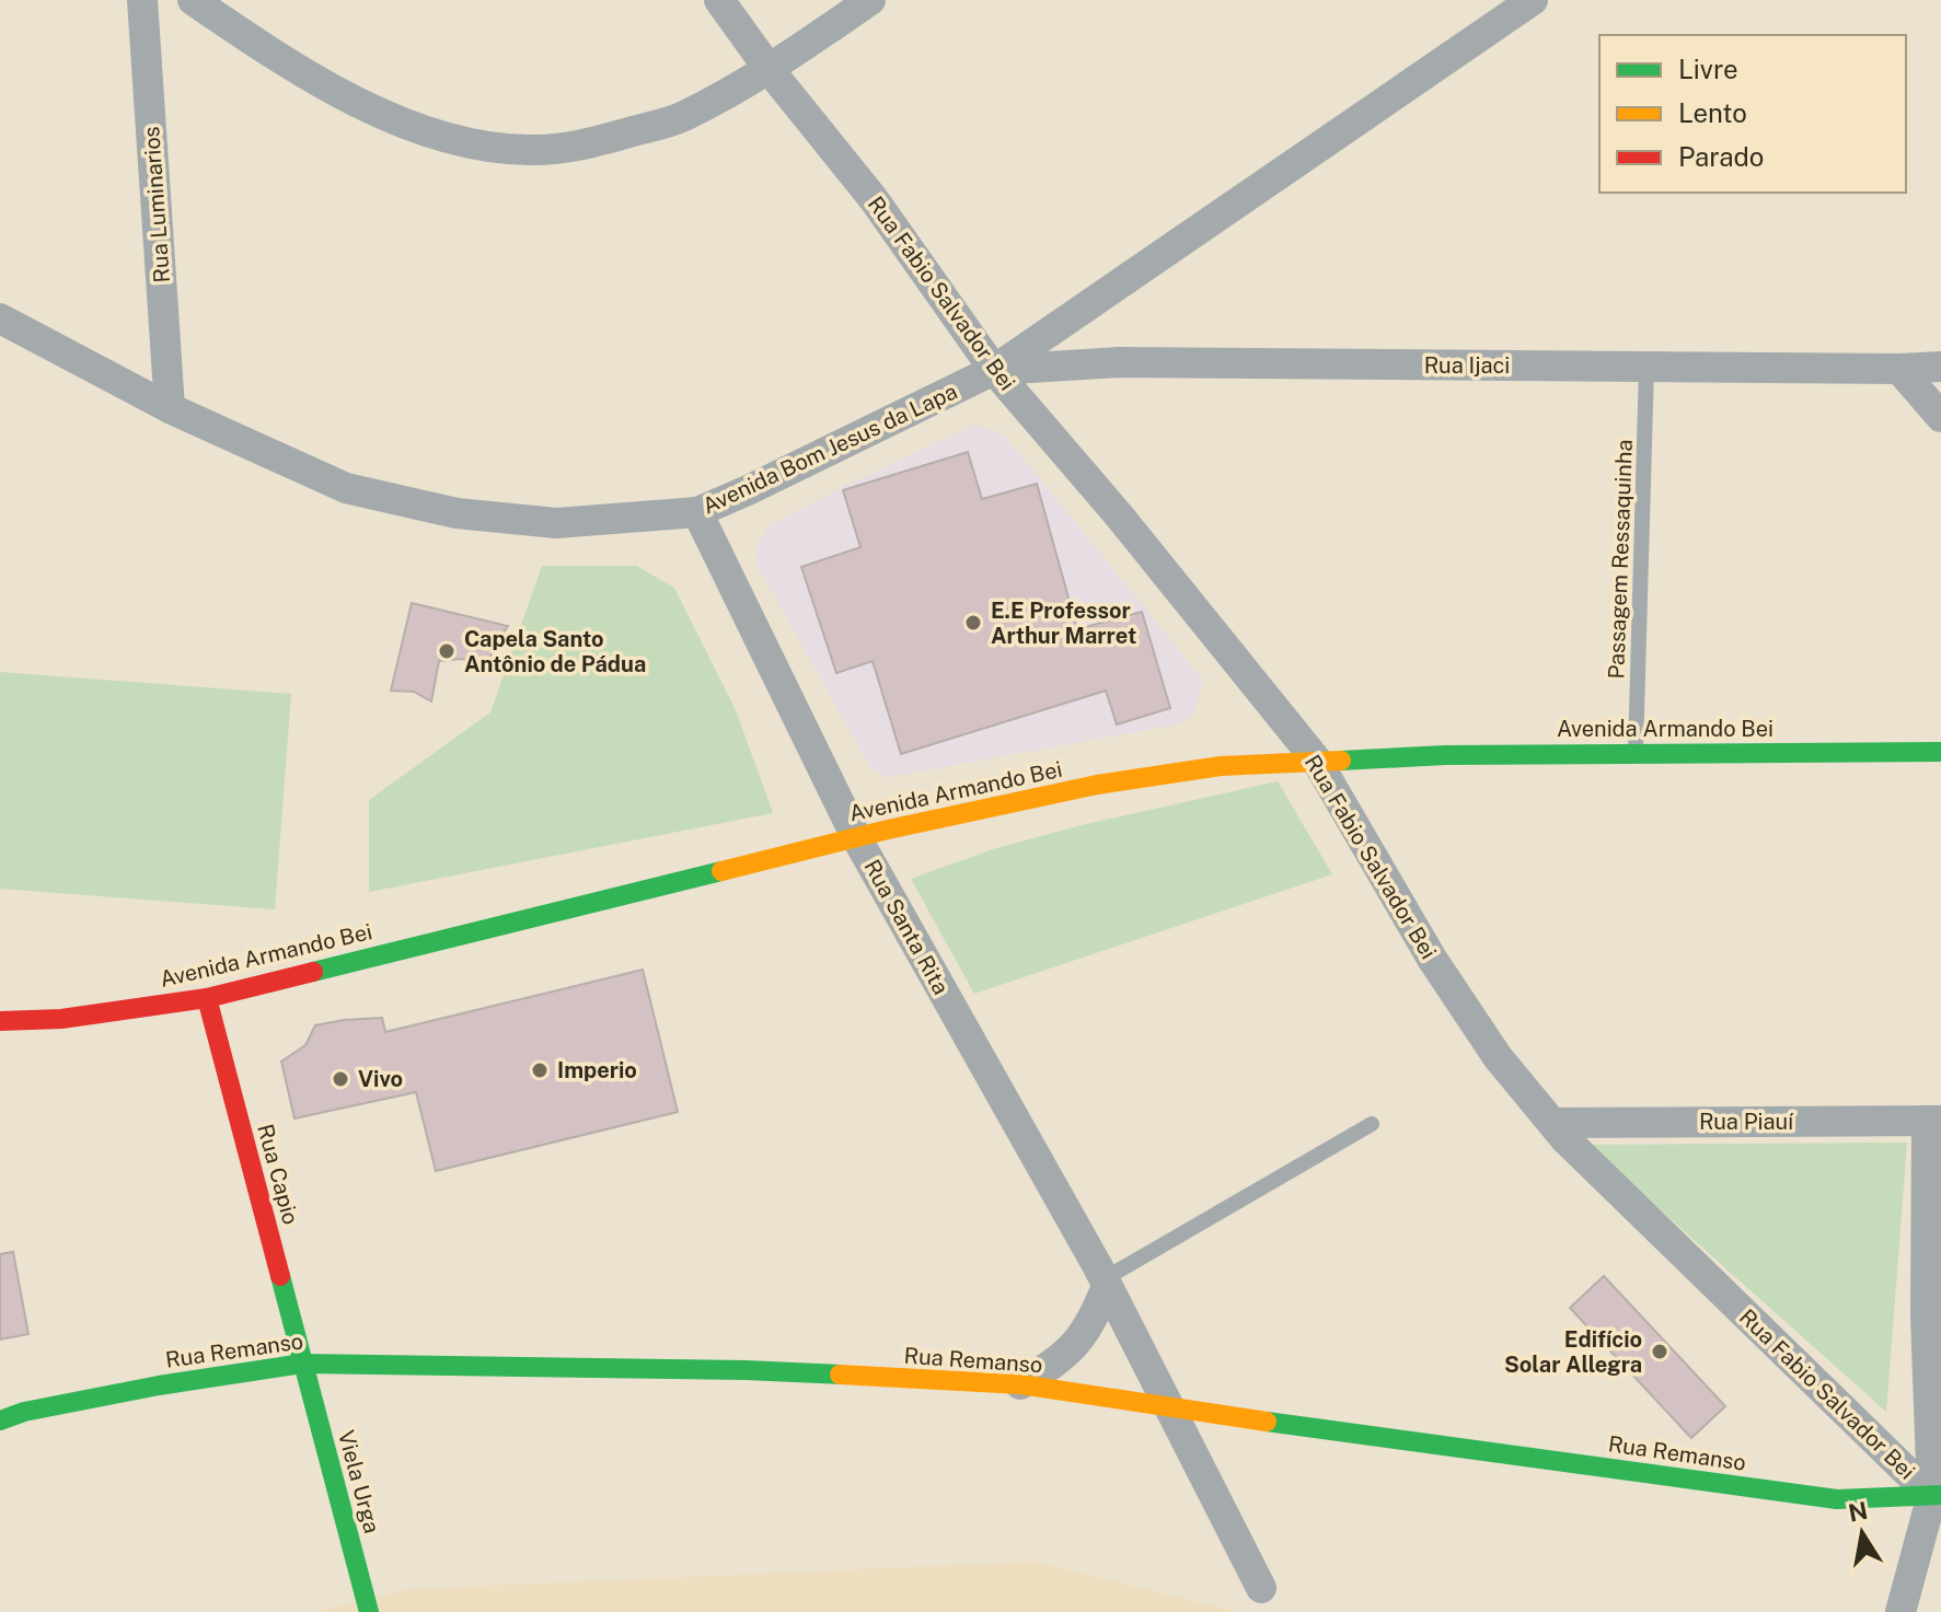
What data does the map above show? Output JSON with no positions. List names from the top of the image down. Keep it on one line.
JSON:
{"streets":{"street":["Rua Luminarios","Rua Fabio Salvador Bei","Rua Ijaci","Avenida Bom Jesus da Lapa","Avenida Armando Bei","Rua Santa Rita","Rua Piauí","Rua Capio","Rua Remanso","Viela Urga"],"lane":["Passagem Ressaquinha"]},"crossings":[["Rua Luminarios","Avenida Bom Jesus da Lapa"],["Rua Fabio Salvador Bei","Rua Ijaci"],["Rua Fabio Salvador Bei","Avenida Bom Jesus da Lapa"],["Rua Fabio Salvador Bei","Avenida Armando Bei"],["Rua Fabio Salvador Bei","Rua Piauí"],["Rua Fabio Salvador Bei","Rua Remanso"],["Rua Ijaci","Avenida Bom Jesus da Lapa"],["Rua Ijaci","Passagem Ressaquinha"],["Avenida Bom Jesus da Lapa","Rua Santa Rita"],["Passagem Ressaquinha","Avenida Armando Bei"],["Avenida Armando Bei","Rua Santa Rita"],["Avenida Armando Bei","Rua Capio"],["Rua Santa Rita","Rua Remanso"],["Rua Capio","Rua Remanso"],["Rua Capio","Viela Urga"],["Rua Remanso","Viela Urga"]],"places":["E.E Professor Arthur Marret","Capela Santo Antônio de Pádua","Imperio","Vivo","Edifício Solar Allegra"],"legend":["Livre","Lento","Parado"],"north":"top"}
